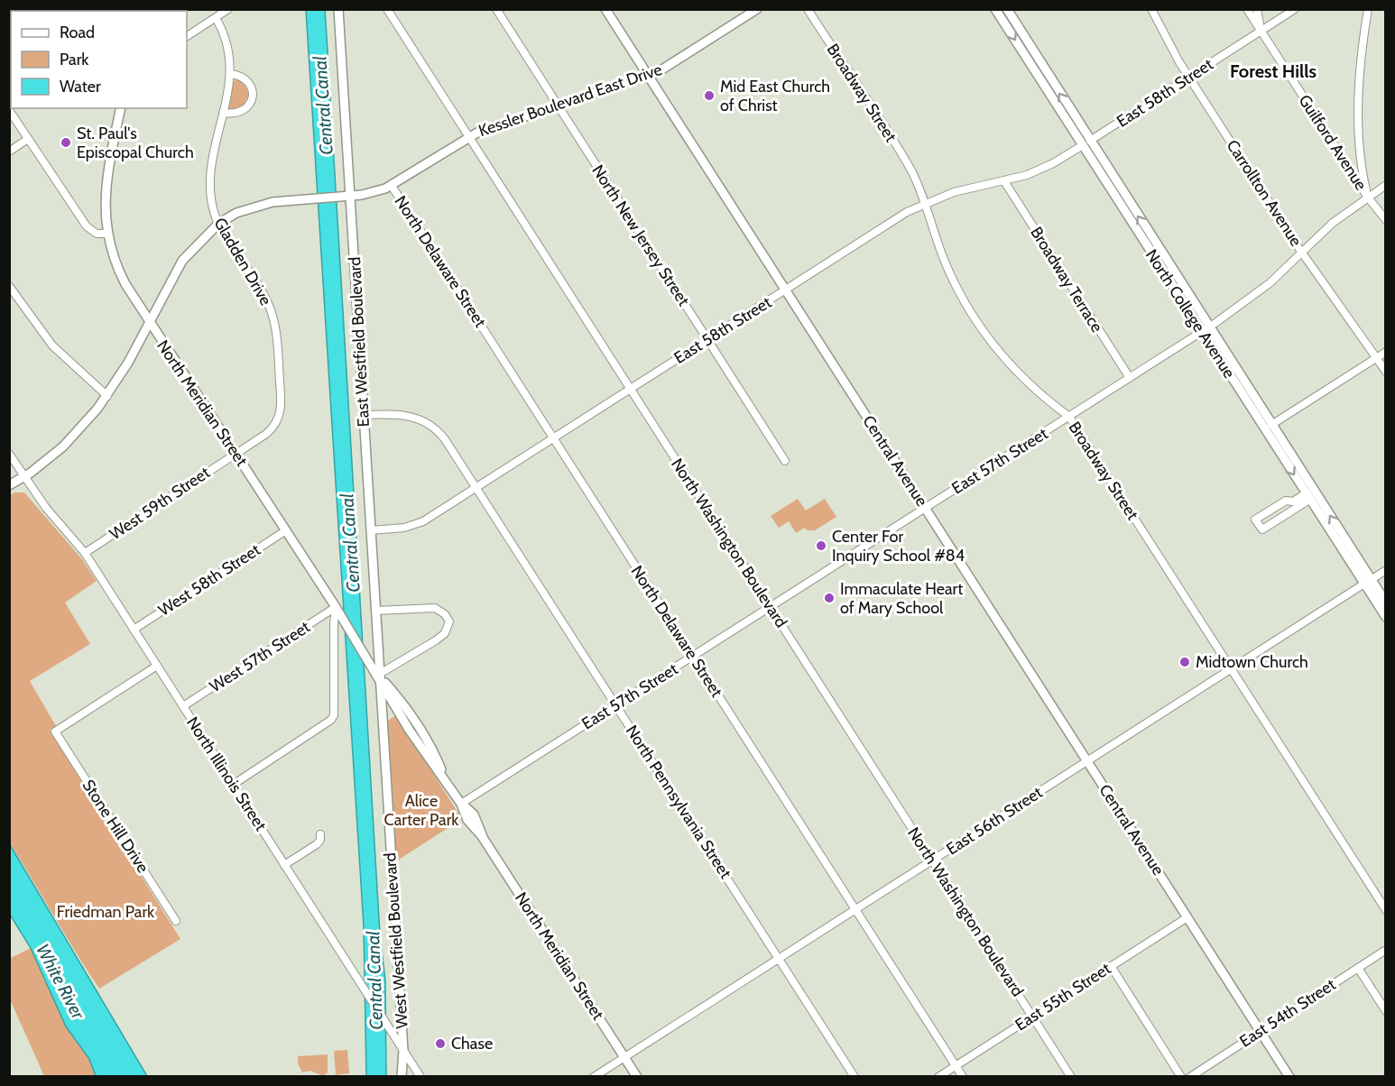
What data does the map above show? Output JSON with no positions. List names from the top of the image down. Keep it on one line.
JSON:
{"streets":{"main road":["Kessler Boulevard East Drive","North College Avenue","East Westfield Boulevard","North Meridian Street","Central Avenue","West Westfield Boulevard"],"street":["Broadway Street","East 58th Street","Guilford Avenue","Carrollton Avenue","North New Jersey Street","Gladden Drive","North Delaware Street","Broadway Terrace","East 57th Street","West 59th Street","North Washington Boulevard","West 58th Street","West 57th Street","North Illinois Street","North Pennsylvania Street","East 56th Street","Stone Hill Drive","East 55th Street","East 54th Street"]},"crossings":[["Broadway Street","East 58th Street"],["Broadway Street","East 57th Street"],["Broadway Street","East 56th Street"],["East 58th Street","Guilford Avenue"],["East 58th Street","Carrollton Avenue"],["East 58th Street","North New Jersey Street"],["East 58th Street","North Delaware Street"],["East 58th Street","Broadway Terrace"],["East 58th Street","North College Avenue"],["East 58th Street","East Westfield Boulevard"],["East 58th Street","Central Avenue"],["East 58th Street","North Washington Boulevard"],["East 58th Street","North Pennsylvania Street"],["Kessler Boulevard East Drive","North New Jersey Street"],["Kessler Boulevard East Drive","Gladden Drive"],["Kessler Boulevard East Drive","North Delaware Street"],["Kessler Boulevard East Drive","East Westfield Boulevard"],["Kessler Boulevard East Drive","North Meridian Street"],["Kessler Boulevard East Drive","Central Avenue"],["Kessler Boulevard East Drive","North Washington Boulevard"],["Kessler Boulevard East Drive","North Illinois Street"],["Guilford Avenue","East 57th Street"],["Carrollton Avenue","East 57th Street"],["Gladden Drive","North Meridian Street"],["Gladden Drive","West 59th Street"],["North Delaware Street","East 57th Street"],["North Delaware Street","East 56th Street"],["North Delaware Street","East 55th Street"],["Broadway Terrace","East 57th Street"],["North College Avenue","East 57th Street"],["North College Avenue","East 56th Street"],["East Westfield Boulevard","North Meridian Street"],["East Westfield Boulevard","North Pennsylvania Street"],["East Westfield Boulevard","West Westfield Boulevard"],["North Meridian Street","East 57th Street"],["North Meridian Street","West 59th Street"],["North Meridian Street","West 58th Street"],["North Meridian Street","West 57th Street"],["North Meridian Street","East 56th Street"],["North Meridian Street","West Westfield Boulevard"],["Central Avenue","East 57th Street"],["Central Avenue","East 56th Street"],["Central Avenue","East 55th Street"],["Central Avenue","East 54th Street"],["East 57th Street","North Washington Boulevard"],["East 57th Street","North Pennsylvania Street"],["West 59th Street","North Illinois Street"],["North Washington Boulevard","East 56th Street"],["North Washington Boulevard","East 55th Street"],["West 58th Street","North Illinois Street"],["West 57th Street","North Illinois Street"],["North Illinois Street","Stone Hill Drive"],["North Illinois Street","West Westfield Boulevard"],["North Pennsylvania Street","East 56th Street"]],"districts":["Forest Hills"],"water":["Central Canal","White River"],"parks":["Alice Carter Park","Friedman Park"],"places":["Mid East Church of Christ","St. Paul's Episcopal Church","Center For Inquiry School #84","Immaculate Heart of Mary School","Midtown Church","Chase"],"legend":["Road","Park","Water"]}
